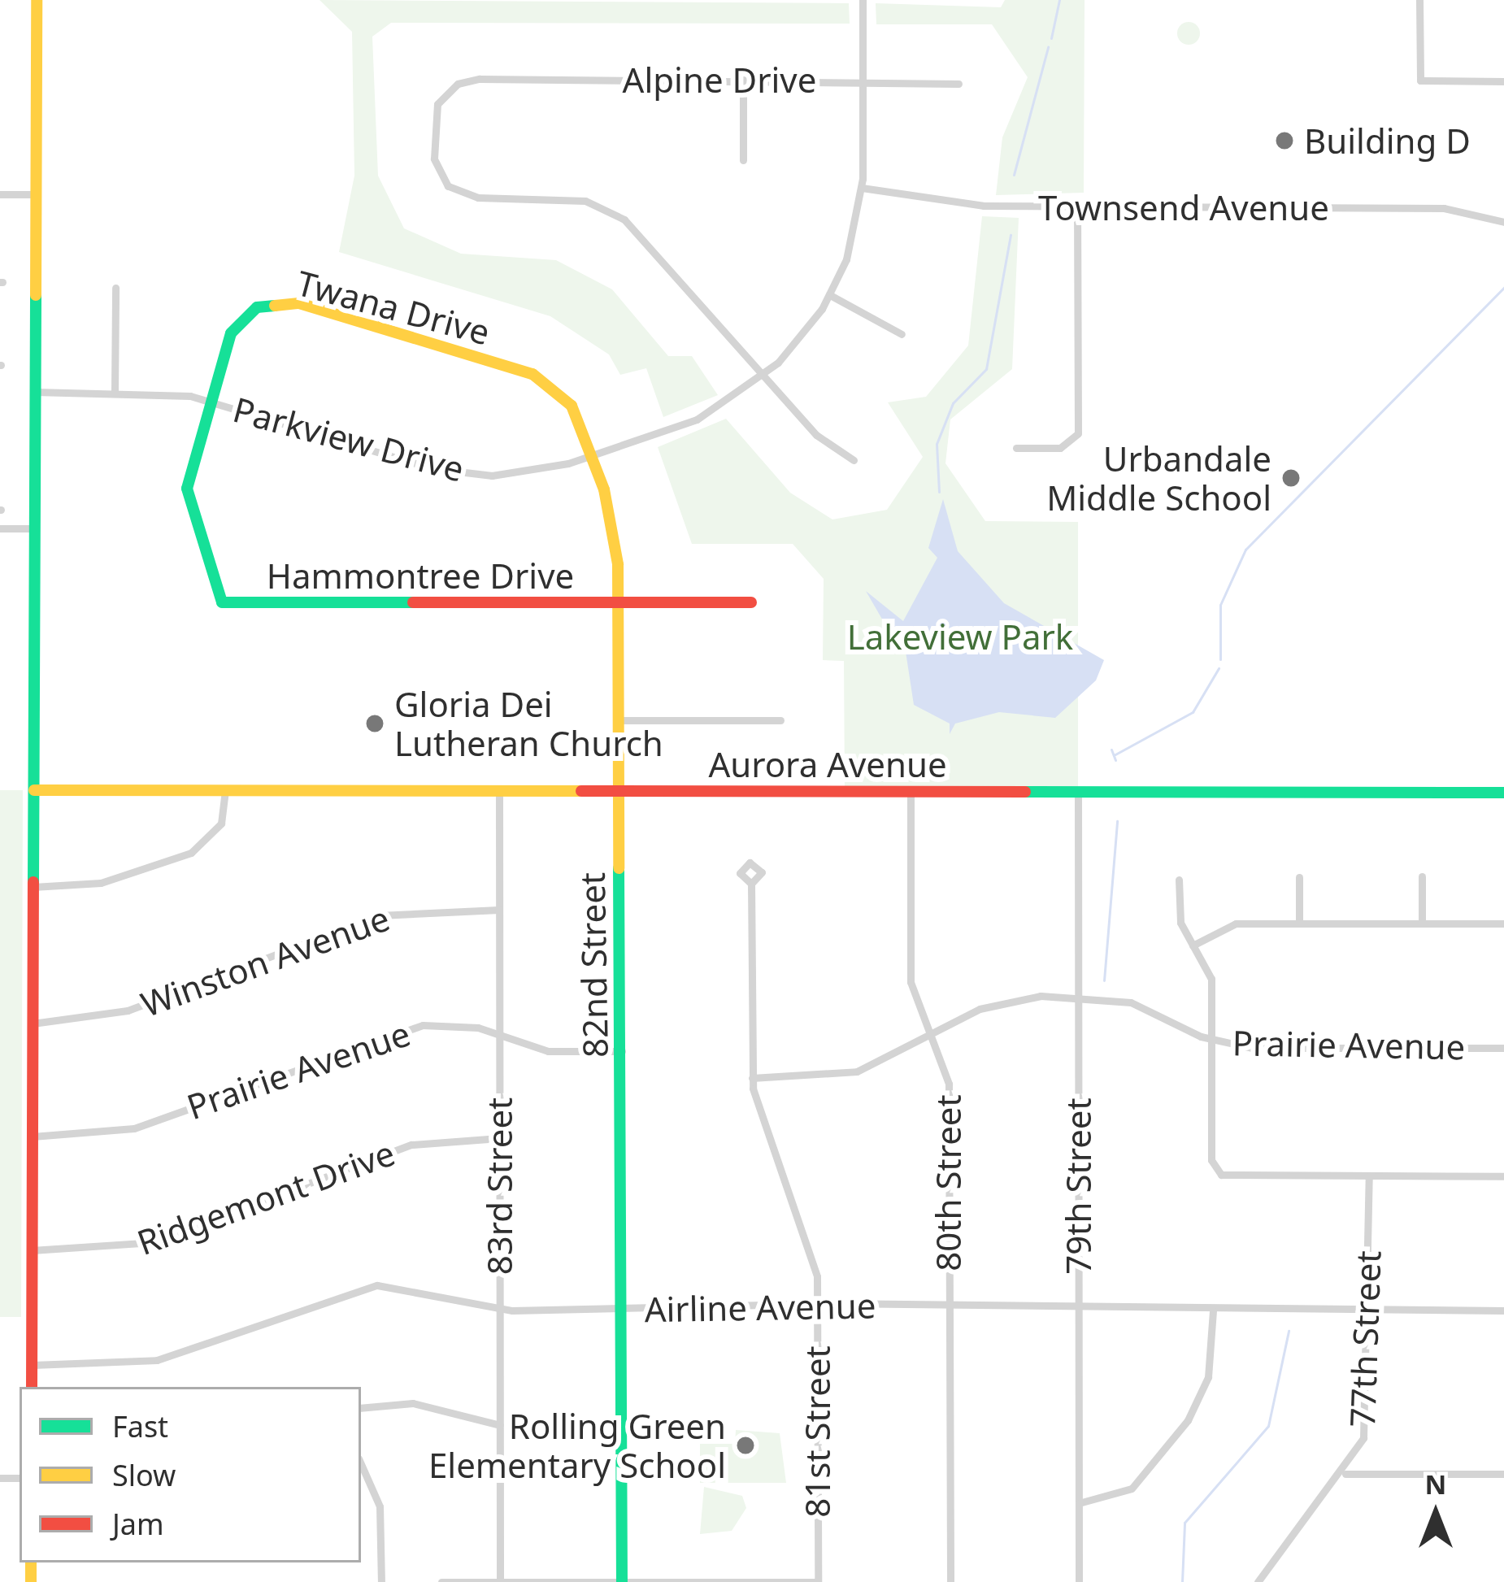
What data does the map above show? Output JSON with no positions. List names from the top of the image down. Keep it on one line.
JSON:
{"streets":{"street":["Alpine Drive","Townsend Avenue","Twana Drive","Parkview Drive","Hammontree Drive","Aurora Avenue","Winston Avenue","82nd Street","Prairie Avenue","80th Street","83rd Street","79th Street","Ridgemont Drive","Airline Avenue","77th Street","81st Street"]},"crossings":[["Alpine Drive","Parkview Drive"],["Townsend Avenue","Parkview Drive"],["Twana Drive","Parkview Drive"],["Twana Drive","Hammontree Drive"],["Twana Drive","82nd Street"],["Parkview Drive","Hammontree Drive"],["Parkview Drive","82nd Street"],["Hammontree Drive","82nd Street"],["Aurora Avenue","82nd Street"],["Aurora Avenue","80th Street"],["Aurora Avenue","83rd Street"],["Aurora Avenue","79th Street"],["Winston Avenue","83rd Street"],["82nd Street","Prairie Avenue"],["82nd Street","Airline Avenue"],["Prairie Avenue","80th Street"],["Prairie Avenue","83rd Street"],["Prairie Avenue","79th Street"],["Prairie Avenue","81st Street"],["80th Street","Airline Avenue"],["83rd Street","Ridgemont Drive"],["83rd Street","Airline Avenue"],["79th Street","Airline Avenue"],["Airline Avenue","77th Street"],["Airline Avenue","81st Street"]],"parks":["Lakeview Park"],"places":["Building D","Urbandale Middle School","Gloria Dei Lutheran Church","Rolling Green Elementary School"],"legend":["Fast","Slow","Jam"],"north":"top"}
